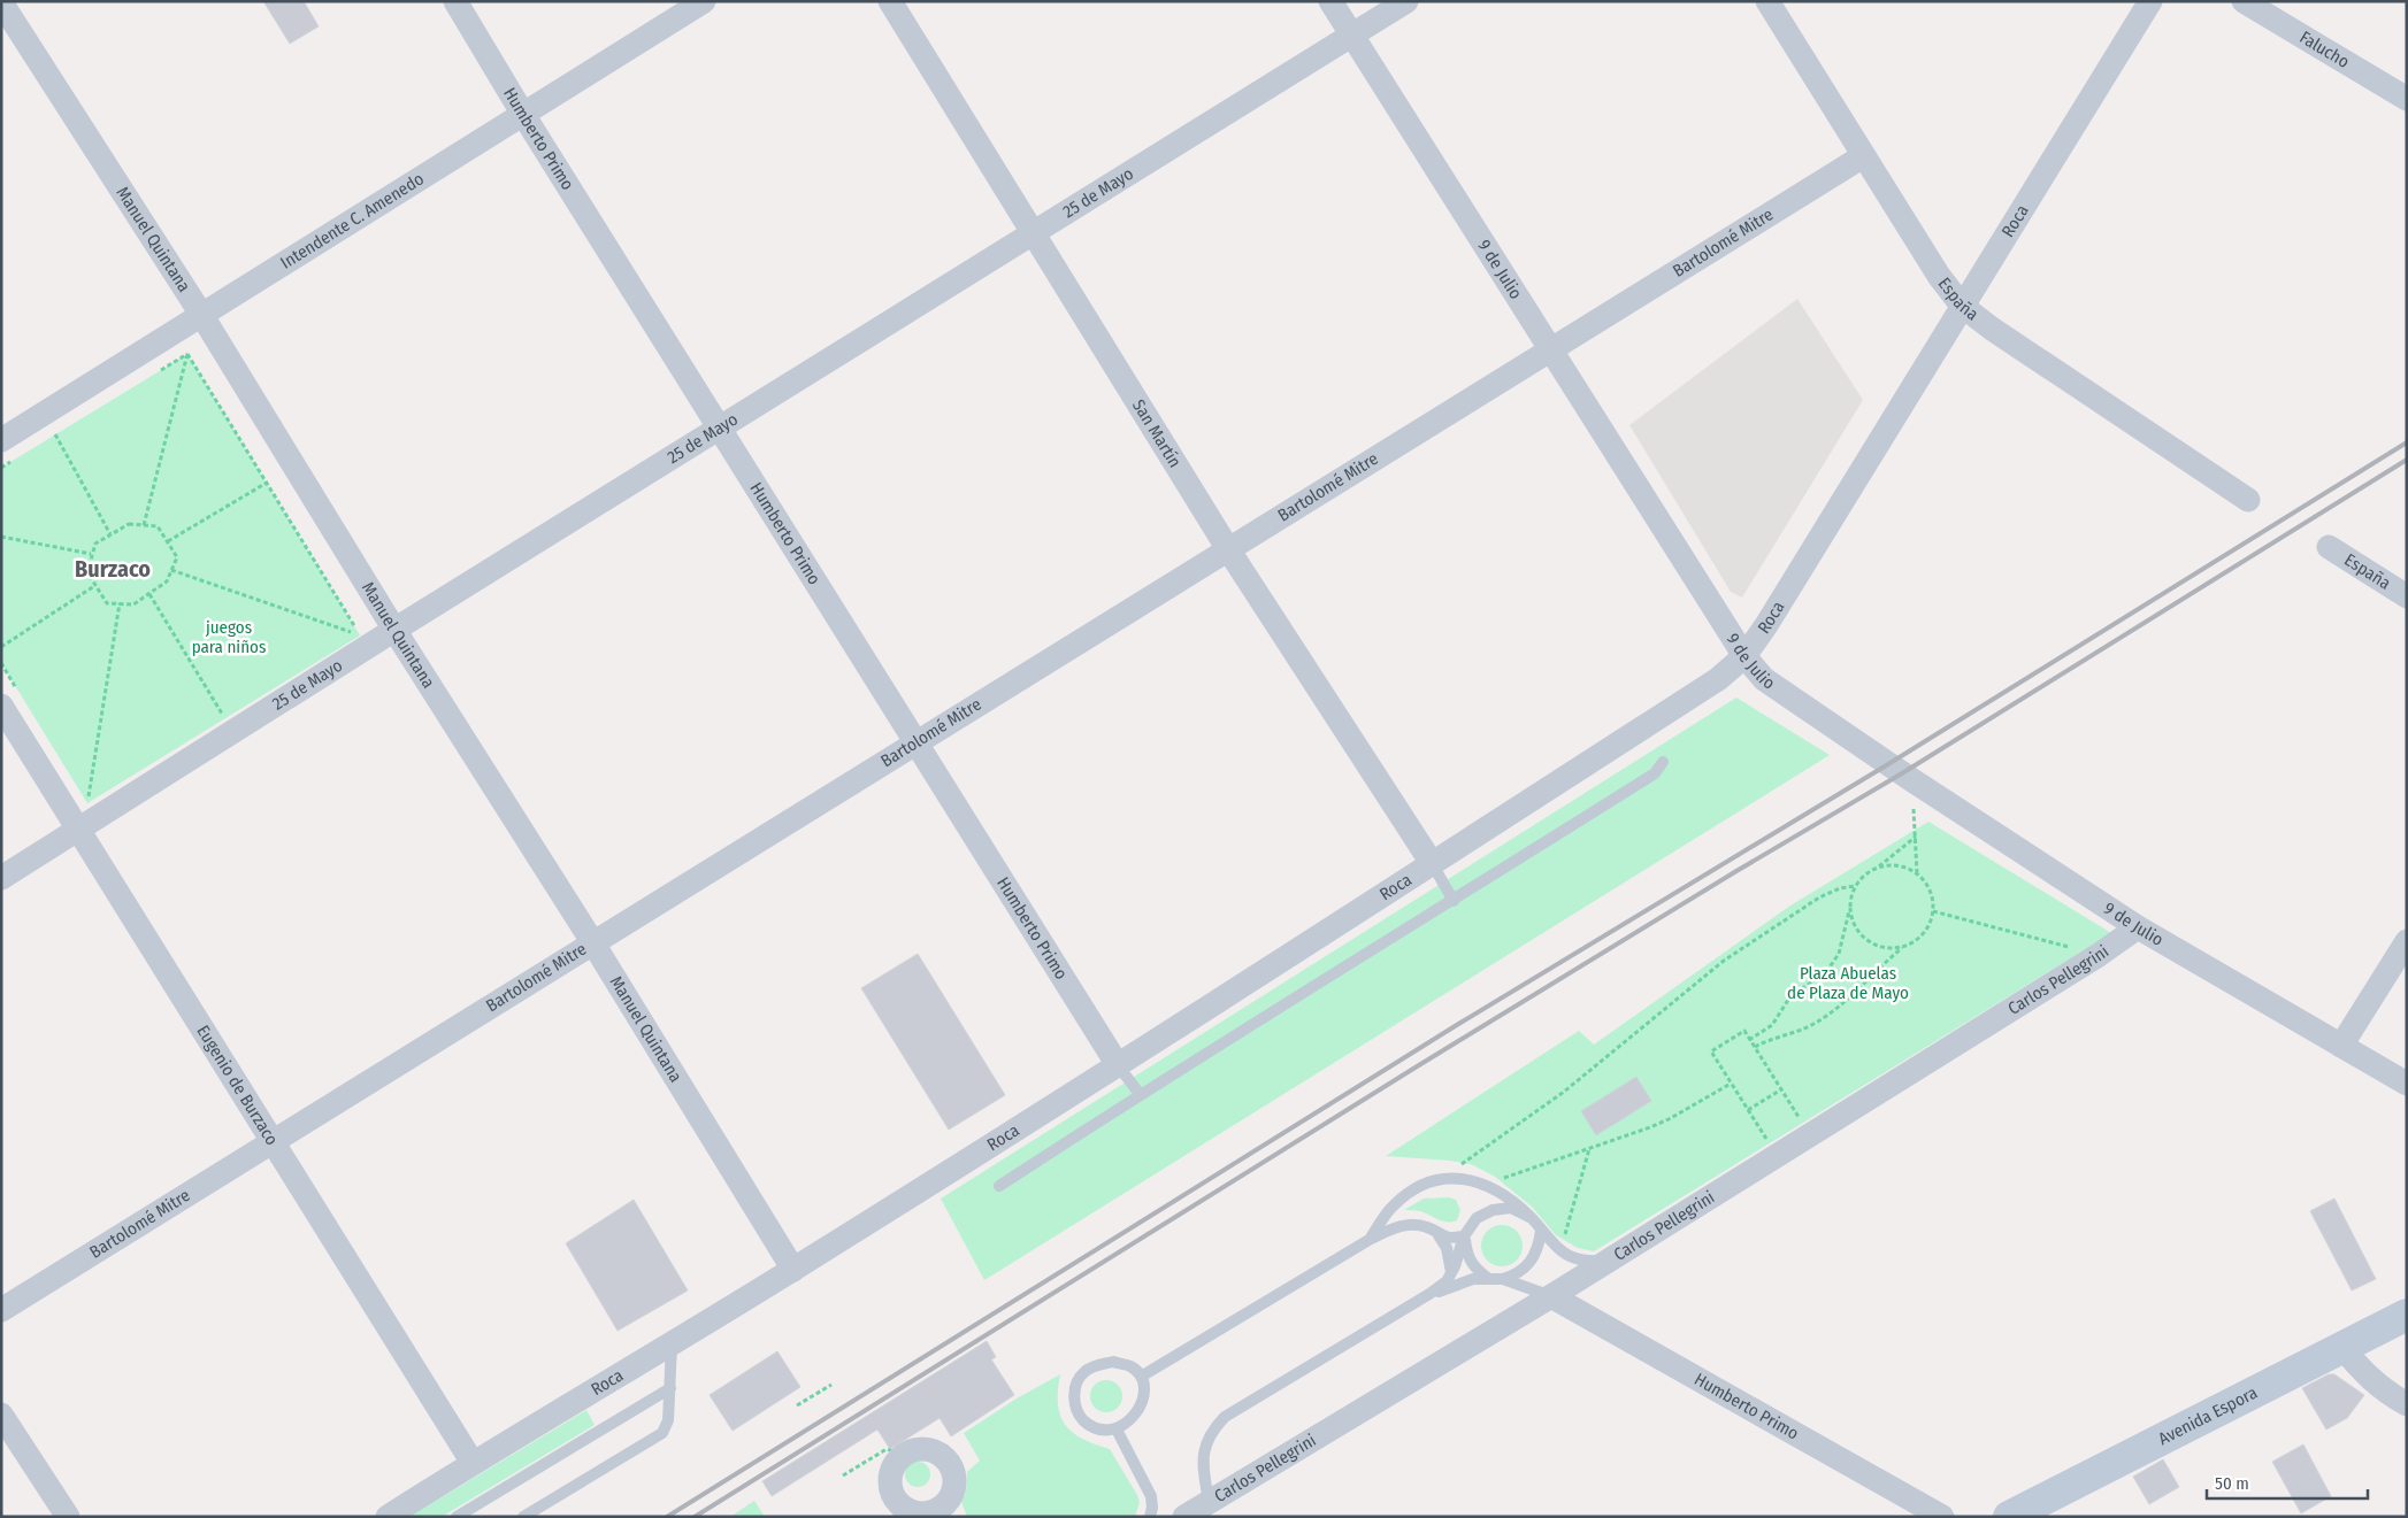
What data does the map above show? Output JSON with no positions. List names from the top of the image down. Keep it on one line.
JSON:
{"streets":{"main road":["Avenida Espora"],"street":["Falucho","Humberto Primo","25 de Mayo","Intendente C. Amenedo","Roca","Manuel Quintana","Bartolomé Mitre","9 de Julio","España","San Martín","Carlos Pellegrini","Eugenio de Burzaco"]},"crossings":[["Humberto Primo","25 de Mayo"],["Humberto Primo","Intendente C. Amenedo"],["Humberto Primo","Roca"],["Humberto Primo","Bartolomé Mitre"],["Humberto Primo","Carlos Pellegrini"],["25 de Mayo","Manuel Quintana"],["25 de Mayo","9 de Julio"],["25 de Mayo","San Martín"],["25 de Mayo","Eugenio de Burzaco"],["Intendente C. Amenedo","Manuel Quintana"],["Roca","Manuel Quintana"],["Roca","9 de Julio"],["Roca","España"],["Roca","San Martín"],["Roca","Eugenio de Burzaco"],["Manuel Quintana","Bartolomé Mitre"],["Bartolomé Mitre","9 de Julio"],["Bartolomé Mitre","España"],["Bartolomé Mitre","San Martín"],["Bartolomé Mitre","Eugenio de Burzaco"],["9 de Julio","Carlos Pellegrini"]],"districts":["Burzaco"],"parks":["juegos para niños","Plaza Abuelas de Plaza de Mayo"],"scale_bar":"50 m"}
